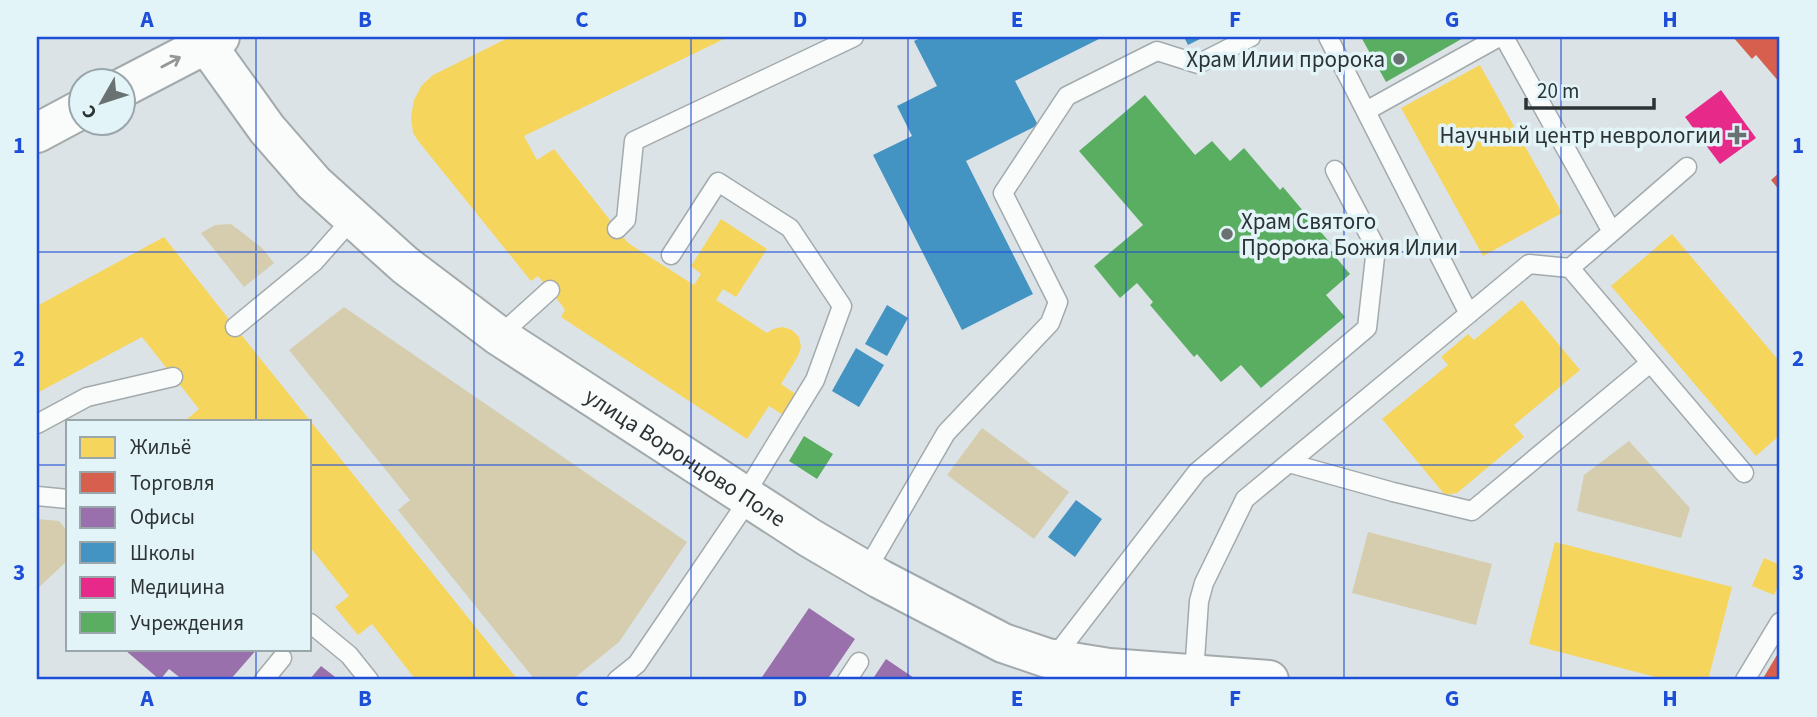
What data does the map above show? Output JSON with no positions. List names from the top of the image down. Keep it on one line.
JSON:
{"streets":{"street":["улица Воронцово Поле"]},"places":{"other":["Храм Илии пророка","Храм Святого Пророка Божия Илии"],"health":["Научный центр неврологии"]},"legend":["Жильё","Торговля","Офисы","Школы","Медицина","Учреждения"],"scale_bar":"20 m","north":"bottom left","grid":{"columns":["A","B","C","D","E","F","G","H"],"rows":["1","2","3"]}}
